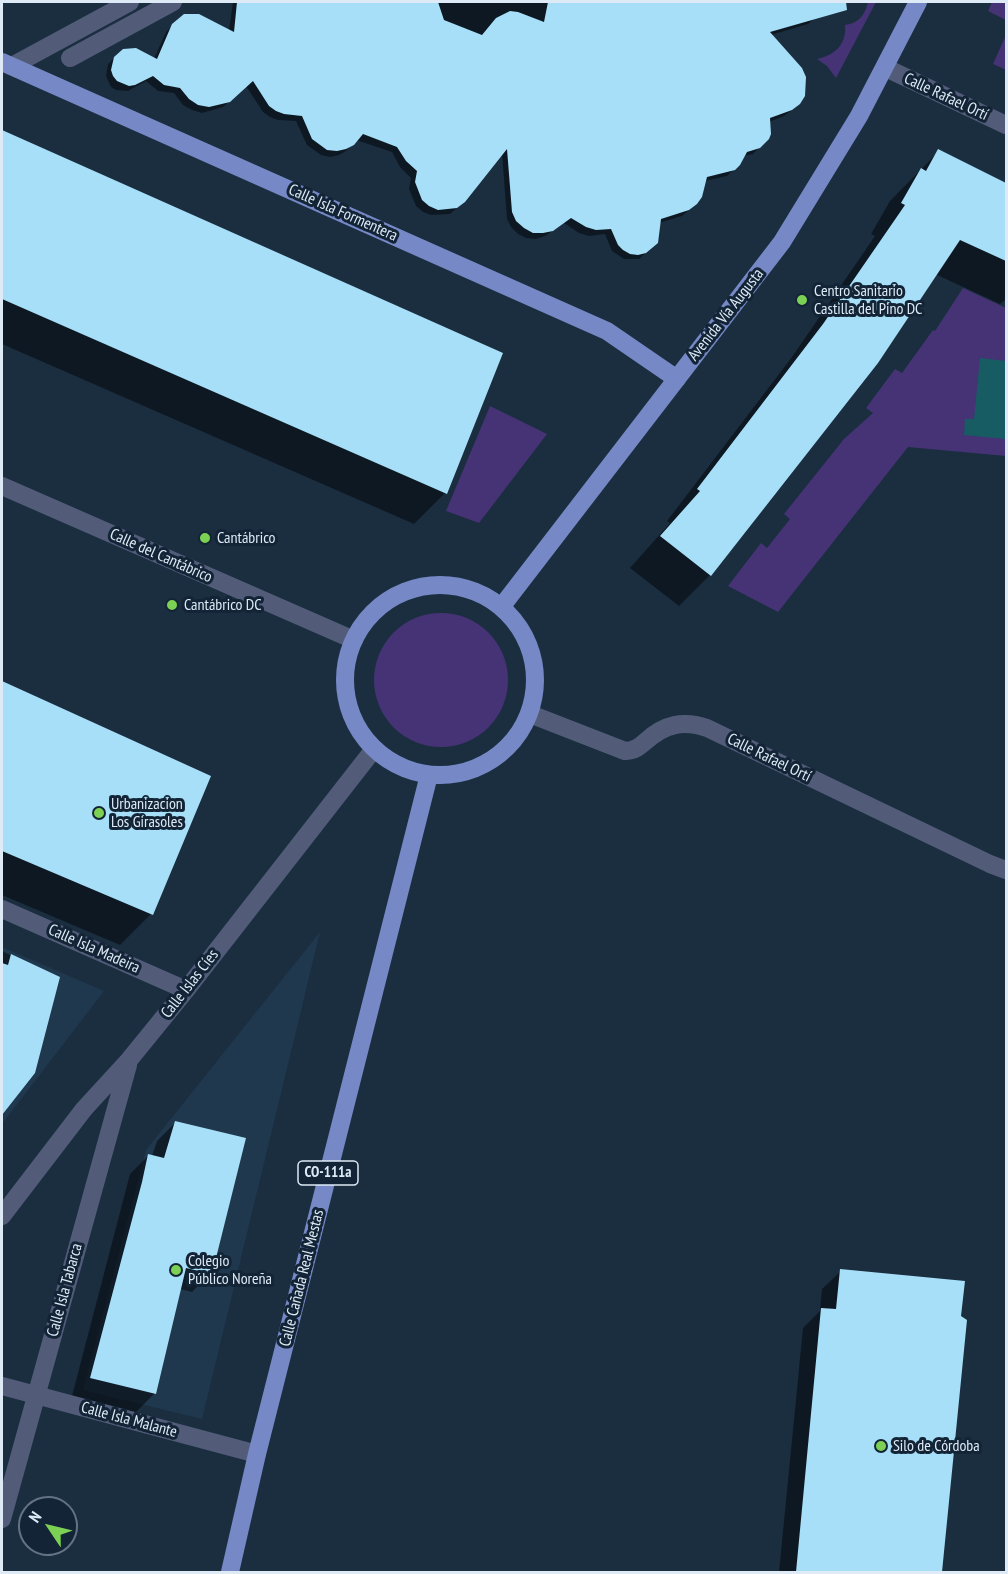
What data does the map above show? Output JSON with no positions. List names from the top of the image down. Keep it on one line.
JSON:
{"streets":{"main road":["Calle Isla Formentera","Avenida Vía Augusta","CO-111a","Calle Cañada Real Mestas"],"street":["Calle Rafael Ortí","Calle del Cantábrico","Calle Isla Madeira","Calle Islas Cíes","Calle Isla Tabarca","Calle Isla Malante"]},"crossings":[["Calle Rafael Ortí","Avenida Vía Augusta"],["Calle Rafael Ortí","Calle del Cantábrico"],["Calle Rafael Ortí","Calle Islas Cíes"],["Calle Rafael Ortí","Calle Cañada Real Mestas"],["Calle Isla Formentera","Avenida Vía Augusta"],["Avenida Vía Augusta","Calle del Cantábrico"],["Avenida Vía Augusta","Calle Islas Cíes"],["Avenida Vía Augusta","Calle Cañada Real Mestas"],["Calle del Cantábrico","Calle Islas Cíes"],["Calle del Cantábrico","Calle Cañada Real Mestas"],["Calle Isla Madeira","Calle Islas Cíes"],["Calle Islas Cíes","Calle Cañada Real Mestas"],["Calle Islas Cíes","Calle Isla Tabarca"],["Calle Cañada Real Mestas","Calle Isla Malante"],["Calle Isla Tabarca","Calle Isla Malante"]],"places":["Centro Sanitario Castilla del Pino DC","Cantábrico","Cantábrico DC","Urbanizacion Los Girasoles","Colegio Público Noreña","Silo de Córdoba"],"north":"top left"}
